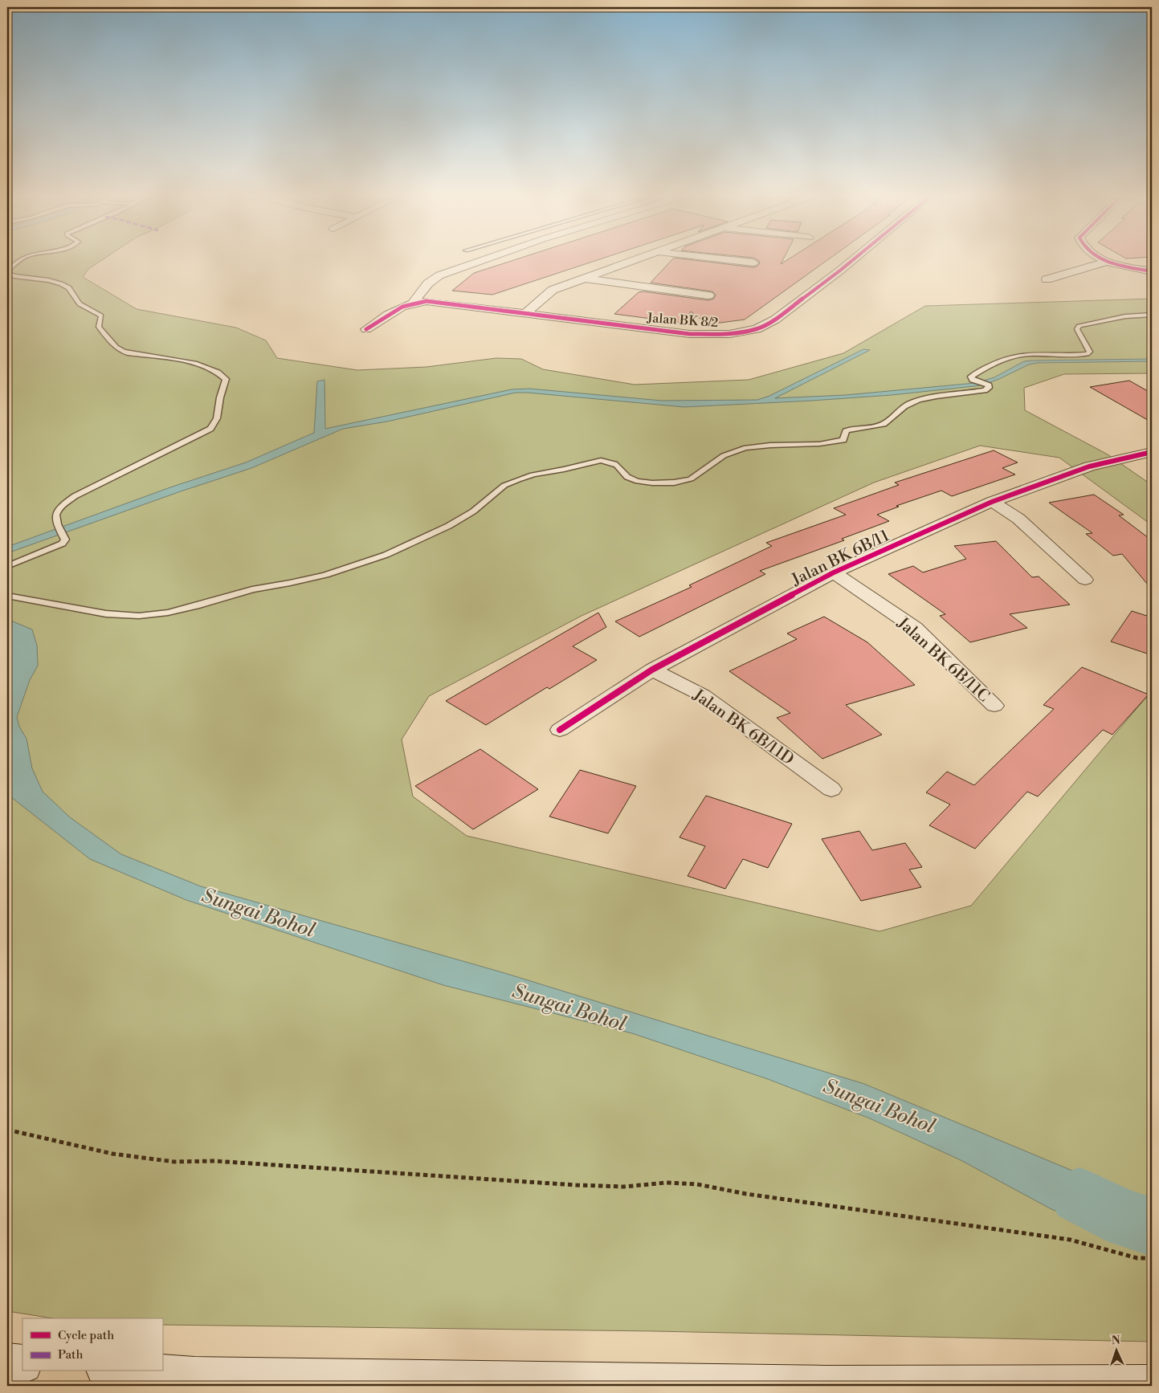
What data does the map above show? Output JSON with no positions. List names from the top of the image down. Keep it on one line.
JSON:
{"streets":{"street":["Jalan BK 8/2","Jalan BK 6B/11","Jalan BK 6B/11C","Jalan BK 6B/11D"]},"crossings":[["Jalan BK 6B/11","Jalan BK 6B/11C"],["Jalan BK 6B/11","Jalan BK 6B/11D"]],"water":["Sungai Bohol"],"legend":["Cycle path","Path"],"north":"top"}
